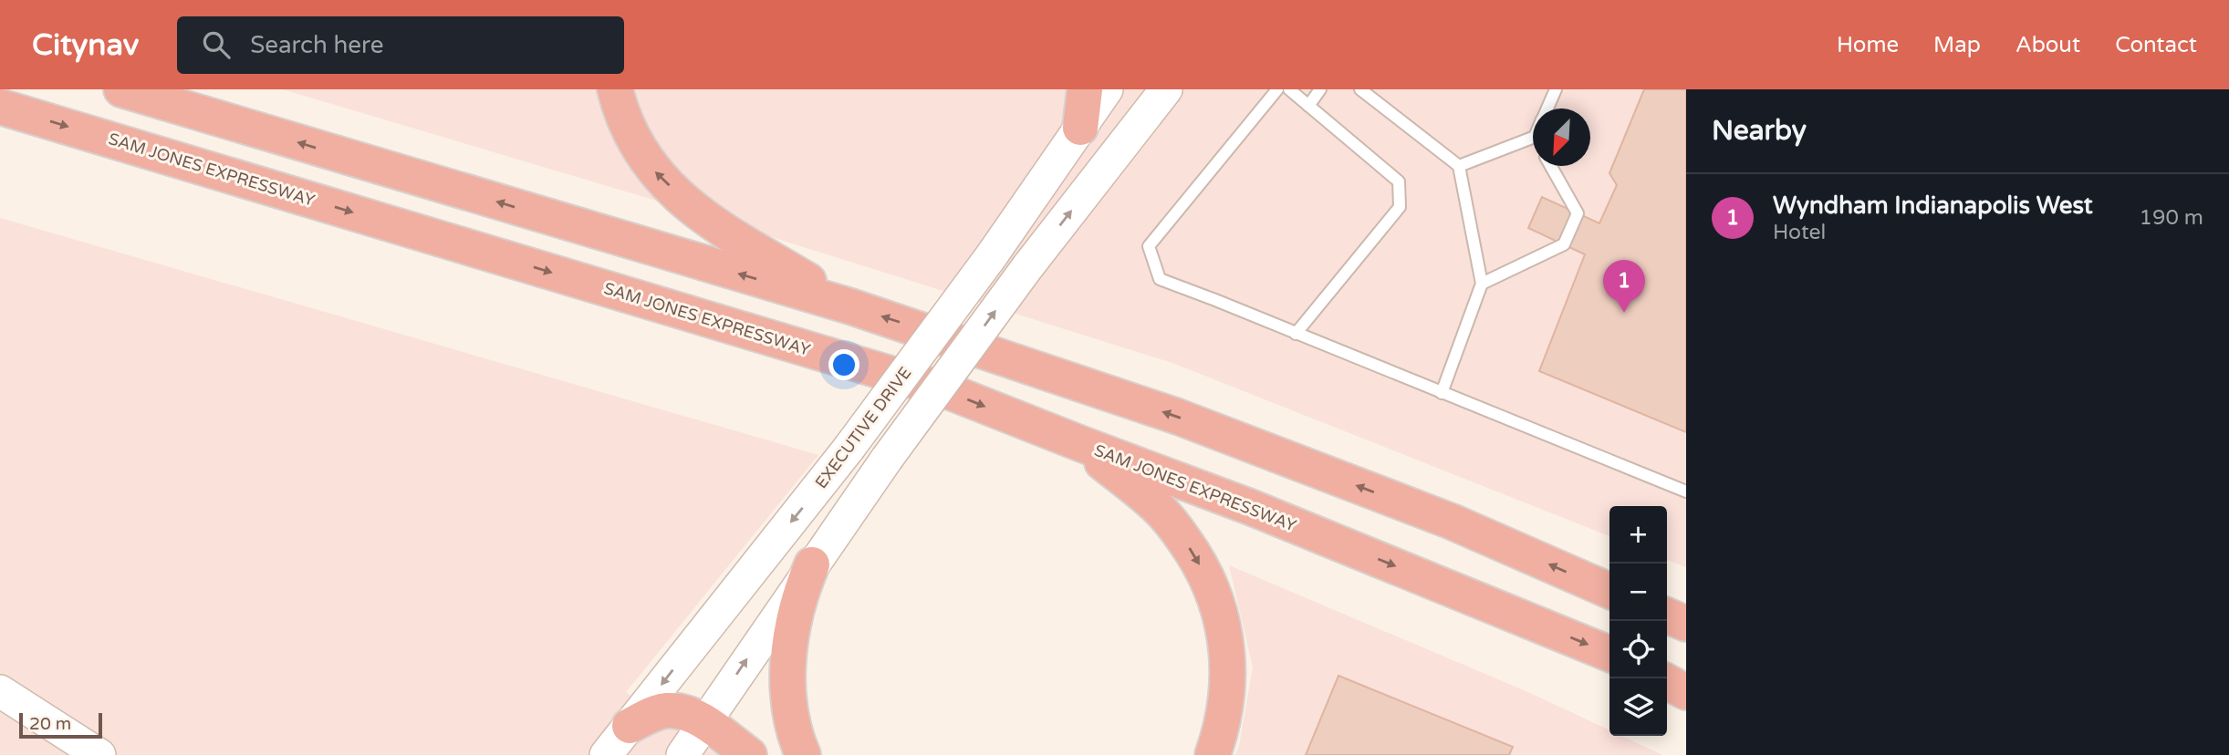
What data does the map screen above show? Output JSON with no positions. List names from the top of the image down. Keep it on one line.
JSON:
{"streets":{"highway":["SAM JONES EXPRESSWAY"],"street":["EXECUTIVE DRIVE"]},"scale_bar":"20 m","north":"bottom left","page":{"header":"Citynav","search":"Search here","nav":["Home","Map","About","Contact"],"heading":"Nearby","list":[{"mark":"1","name":"Wyndham Indianapolis West","note":"Hotel","value":"190 m"}],"pins":"1","map_buttons":["+","−"],"scale":"20 m"}}
